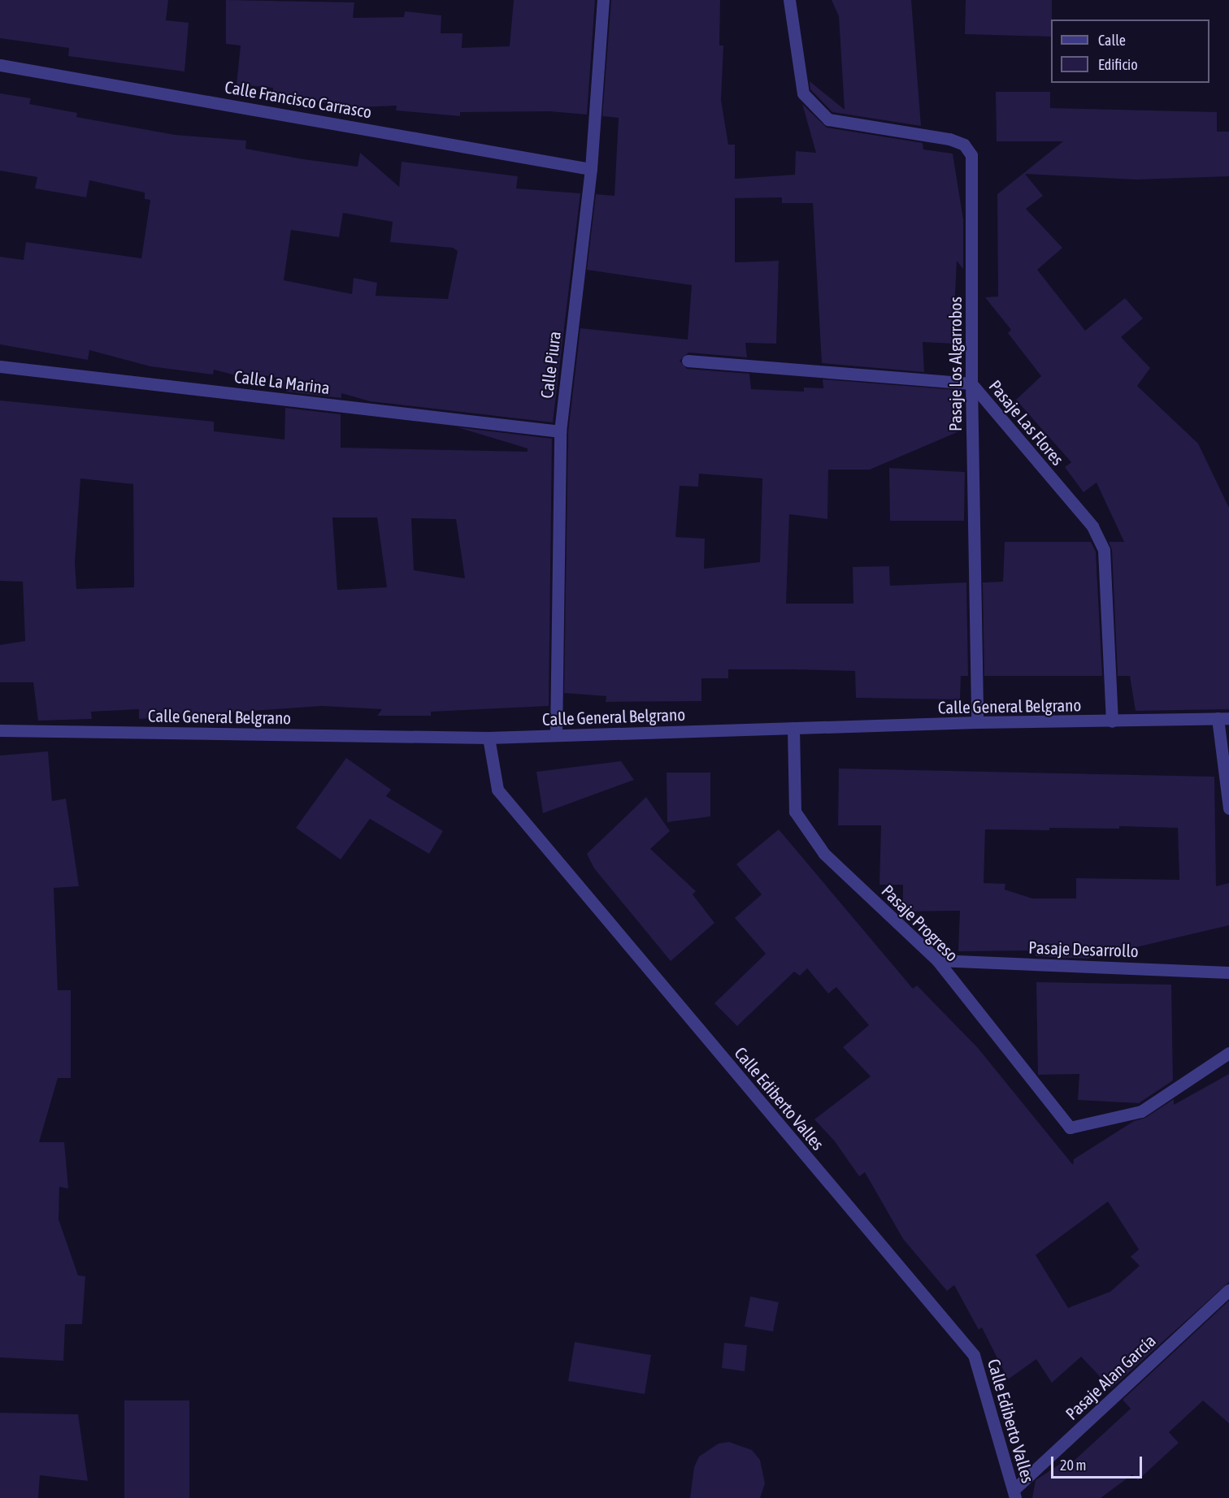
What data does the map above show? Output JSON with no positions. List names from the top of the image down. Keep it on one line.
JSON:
{"streets":{"street":["Calle Francisco Carrasco","Pasaje Los Algarrobos","Calle Piura","Calle La Marina","Pasaje Las Flores","Calle General Belgrano","Pasaje Progreso","Pasaje Desarrollo","Calle Ediberto Valles","Pasaje Alan García"]},"crossings":[["Calle Francisco Carrasco","Calle Piura"],["Pasaje Los Algarrobos","Pasaje Las Flores"],["Pasaje Los Algarrobos","Calle General Belgrano"],["Calle Piura","Calle La Marina"],["Calle Piura","Calle General Belgrano"],["Pasaje Las Flores","Calle General Belgrano"],["Calle General Belgrano","Pasaje Progreso"],["Calle General Belgrano","Calle Ediberto Valles"],["Pasaje Progreso","Pasaje Desarrollo"],["Calle Ediberto Valles","Pasaje Alan García"]],"legend":["Calle","Edificio"],"scale_bar":"20 m"}
